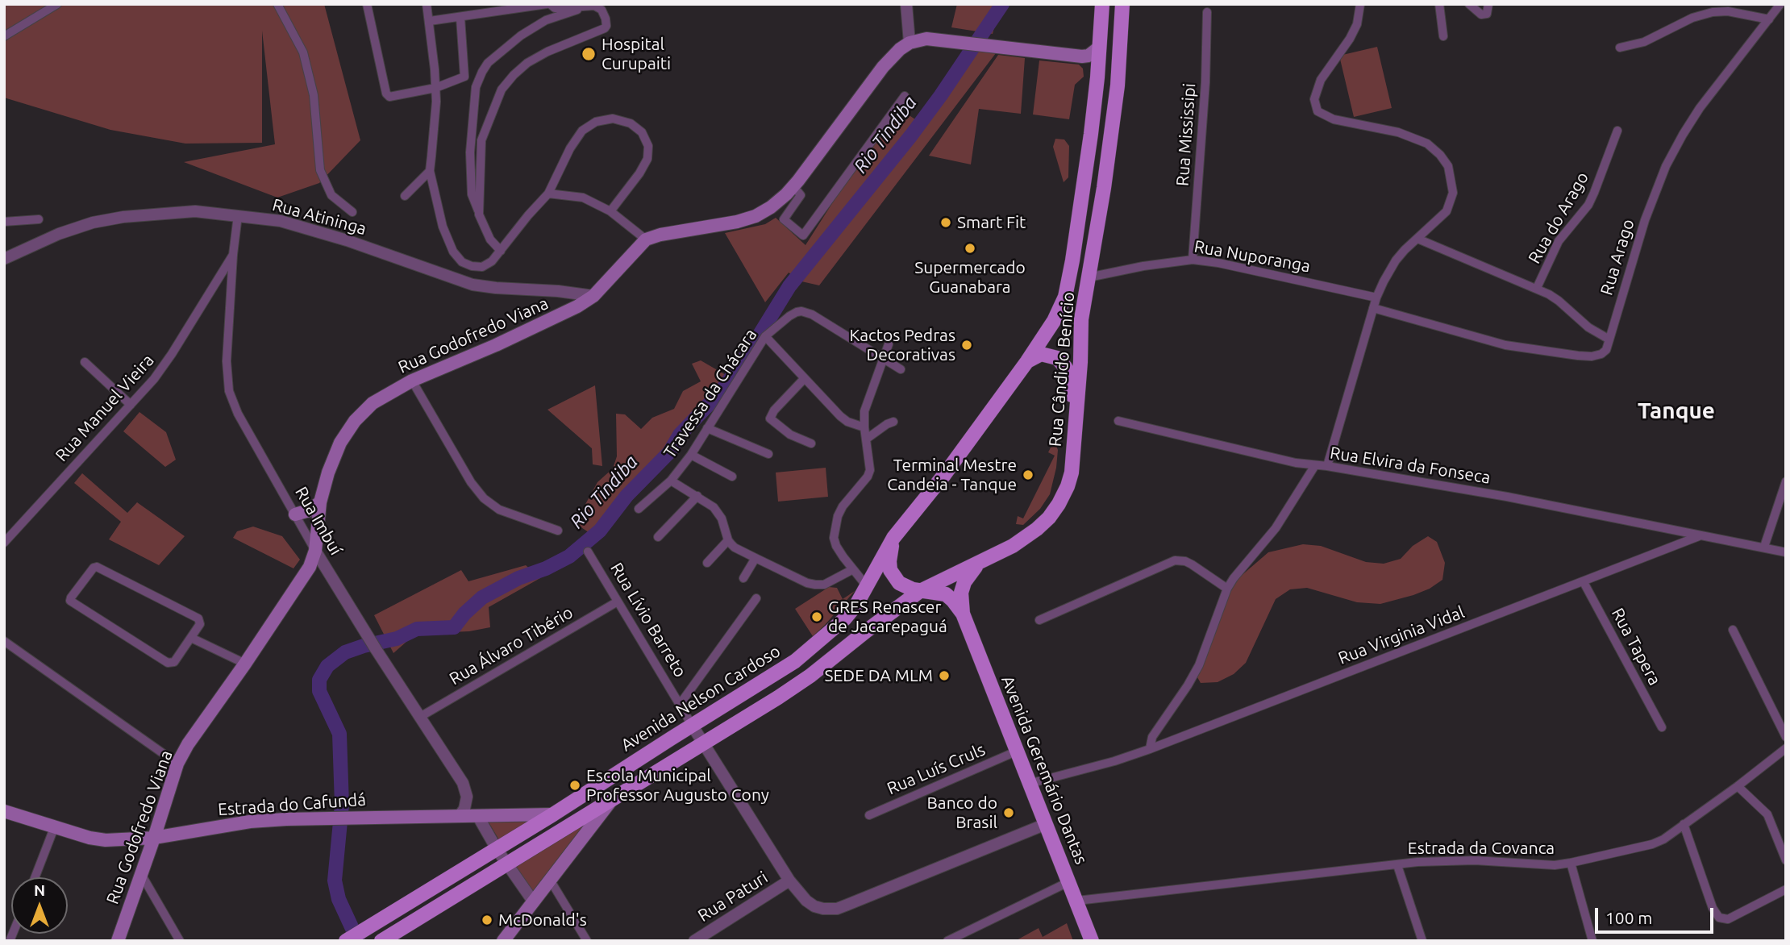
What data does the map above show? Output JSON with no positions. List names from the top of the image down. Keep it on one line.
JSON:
{"streets":{"main road":["Rua Godofredo Viana","Rua Cândido Benício","Avenida Nelson Cardoso","Avenida Geremário Dantas","Estrada do Cafundá"],"street":["Rua Mississipi","Rua Atininga","Rua do Arago","Rua Nuporanga","Rua Arago","Travessa da Chácara","Rua Manuel Vieira","Rua Elvira da Fonseca","Rua Imbuí","Rua Lívio Barreto","Rua Virginia Vidal","Rua Álvaro Tibério","Rua Tapera","Rua Luís Cruls","Estrada da Covanca","Rua Paturi"]},"crossings":[["Rua Mississipi","Rua Nuporanga"],["Rua Atininga","Rua Godofredo Viana"],["Rua Atininga","Rua Imbuí"],["Rua Nuporanga","Rua Cândido Benício"],["Rua Godofredo Viana","Rua Imbuí"],["Rua Godofredo Viana","Estrada do Cafundá"],["Rua Cândido Benício","Avenida Nelson Cardoso"],["Rua Cândido Benício","Avenida Geremário Dantas"],["Rua Manuel Vieira","Rua Imbuí"],["Rua Elvira da Fonseca","Rua Virginia Vidal"],["Rua Imbuí","Rua Álvaro Tibério"],["Rua Imbuí","Estrada do Cafundá"],["Rua Lívio Barreto","Rua Álvaro Tibério"],["Rua Lívio Barreto","Avenida Nelson Cardoso"],["Rua Lívio Barreto","Avenida Geremário Dantas"],["Rua Lívio Barreto","Rua Paturi"],["Rua Virginia Vidal","Rua Tapera"],["Rua Virginia Vidal","Avenida Geremário Dantas"],["Avenida Nelson Cardoso","Avenida Geremário Dantas"],["Avenida Nelson Cardoso","Estrada do Cafundá"],["Rua Luís Cruls","Avenida Geremário Dantas"],["Avenida Geremário Dantas","Estrada da Covanca"]],"districts":["Tanque"],"water":["Rio Tindiba"],"places":["Hospital Curupaiti","Smart Fit","Supermercado Guanabara","Kactos Pedras Decorativas","Terminal Mestre Candeia - Tanque","GRES Renascer de Jacarepaguá","SEDE DA MLM","Escola Municipal Professor Augusto Cony","Banco do Brasil","McDonald's"],"scale_bar":"100 m","north":"top"}
